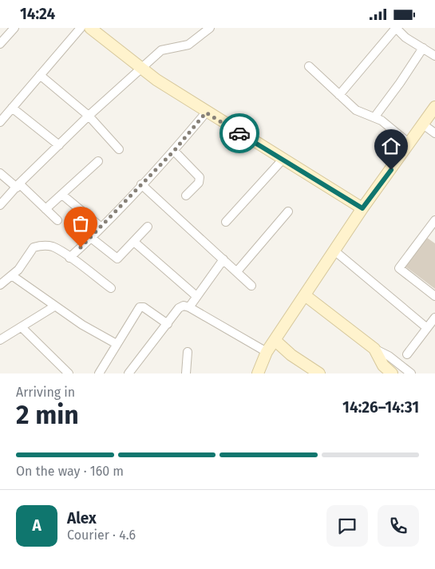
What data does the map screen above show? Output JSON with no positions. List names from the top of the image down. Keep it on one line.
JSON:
{"page":{"status":"14:24","heading":["2 min","Arriving in","14:26–14:31"],"panel":["Alex","Courier · 4.6"],"bar":"On the way · 160 m","round":"A"}}
